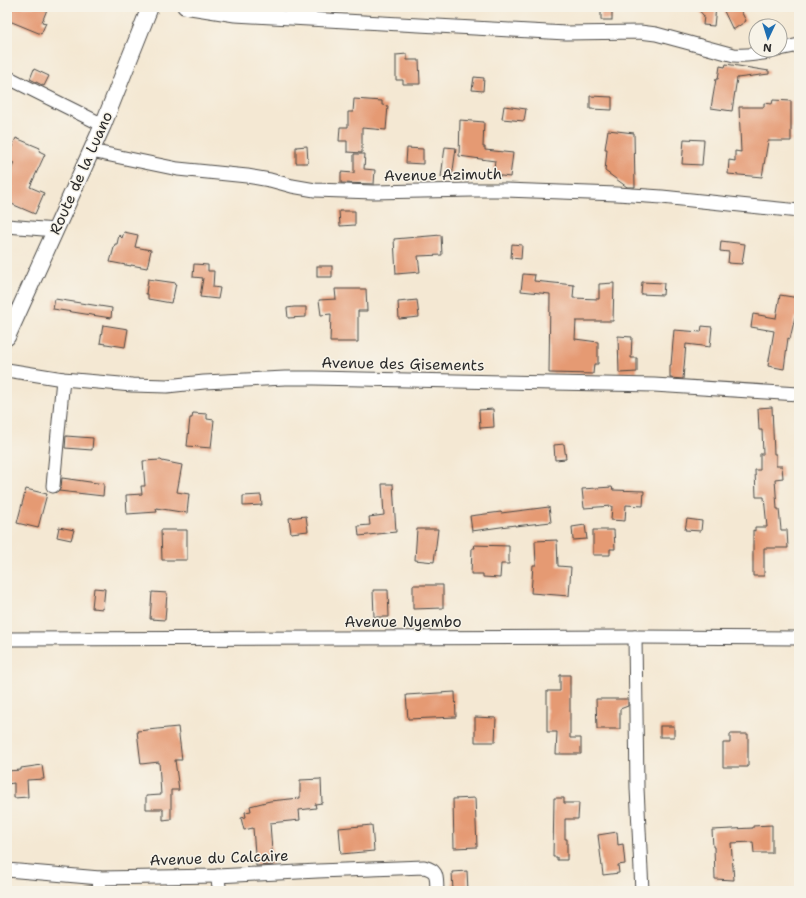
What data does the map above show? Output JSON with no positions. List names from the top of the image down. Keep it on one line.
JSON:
{"streets":{"street":["Route de la Luano","Avenue Azimuth","Avenue des Gisements","Avenue Nyembo","Avenue du Calcaire"]},"crossings":[["Route de la Luano","Avenue Azimuth"]],"north":"bottom"}
